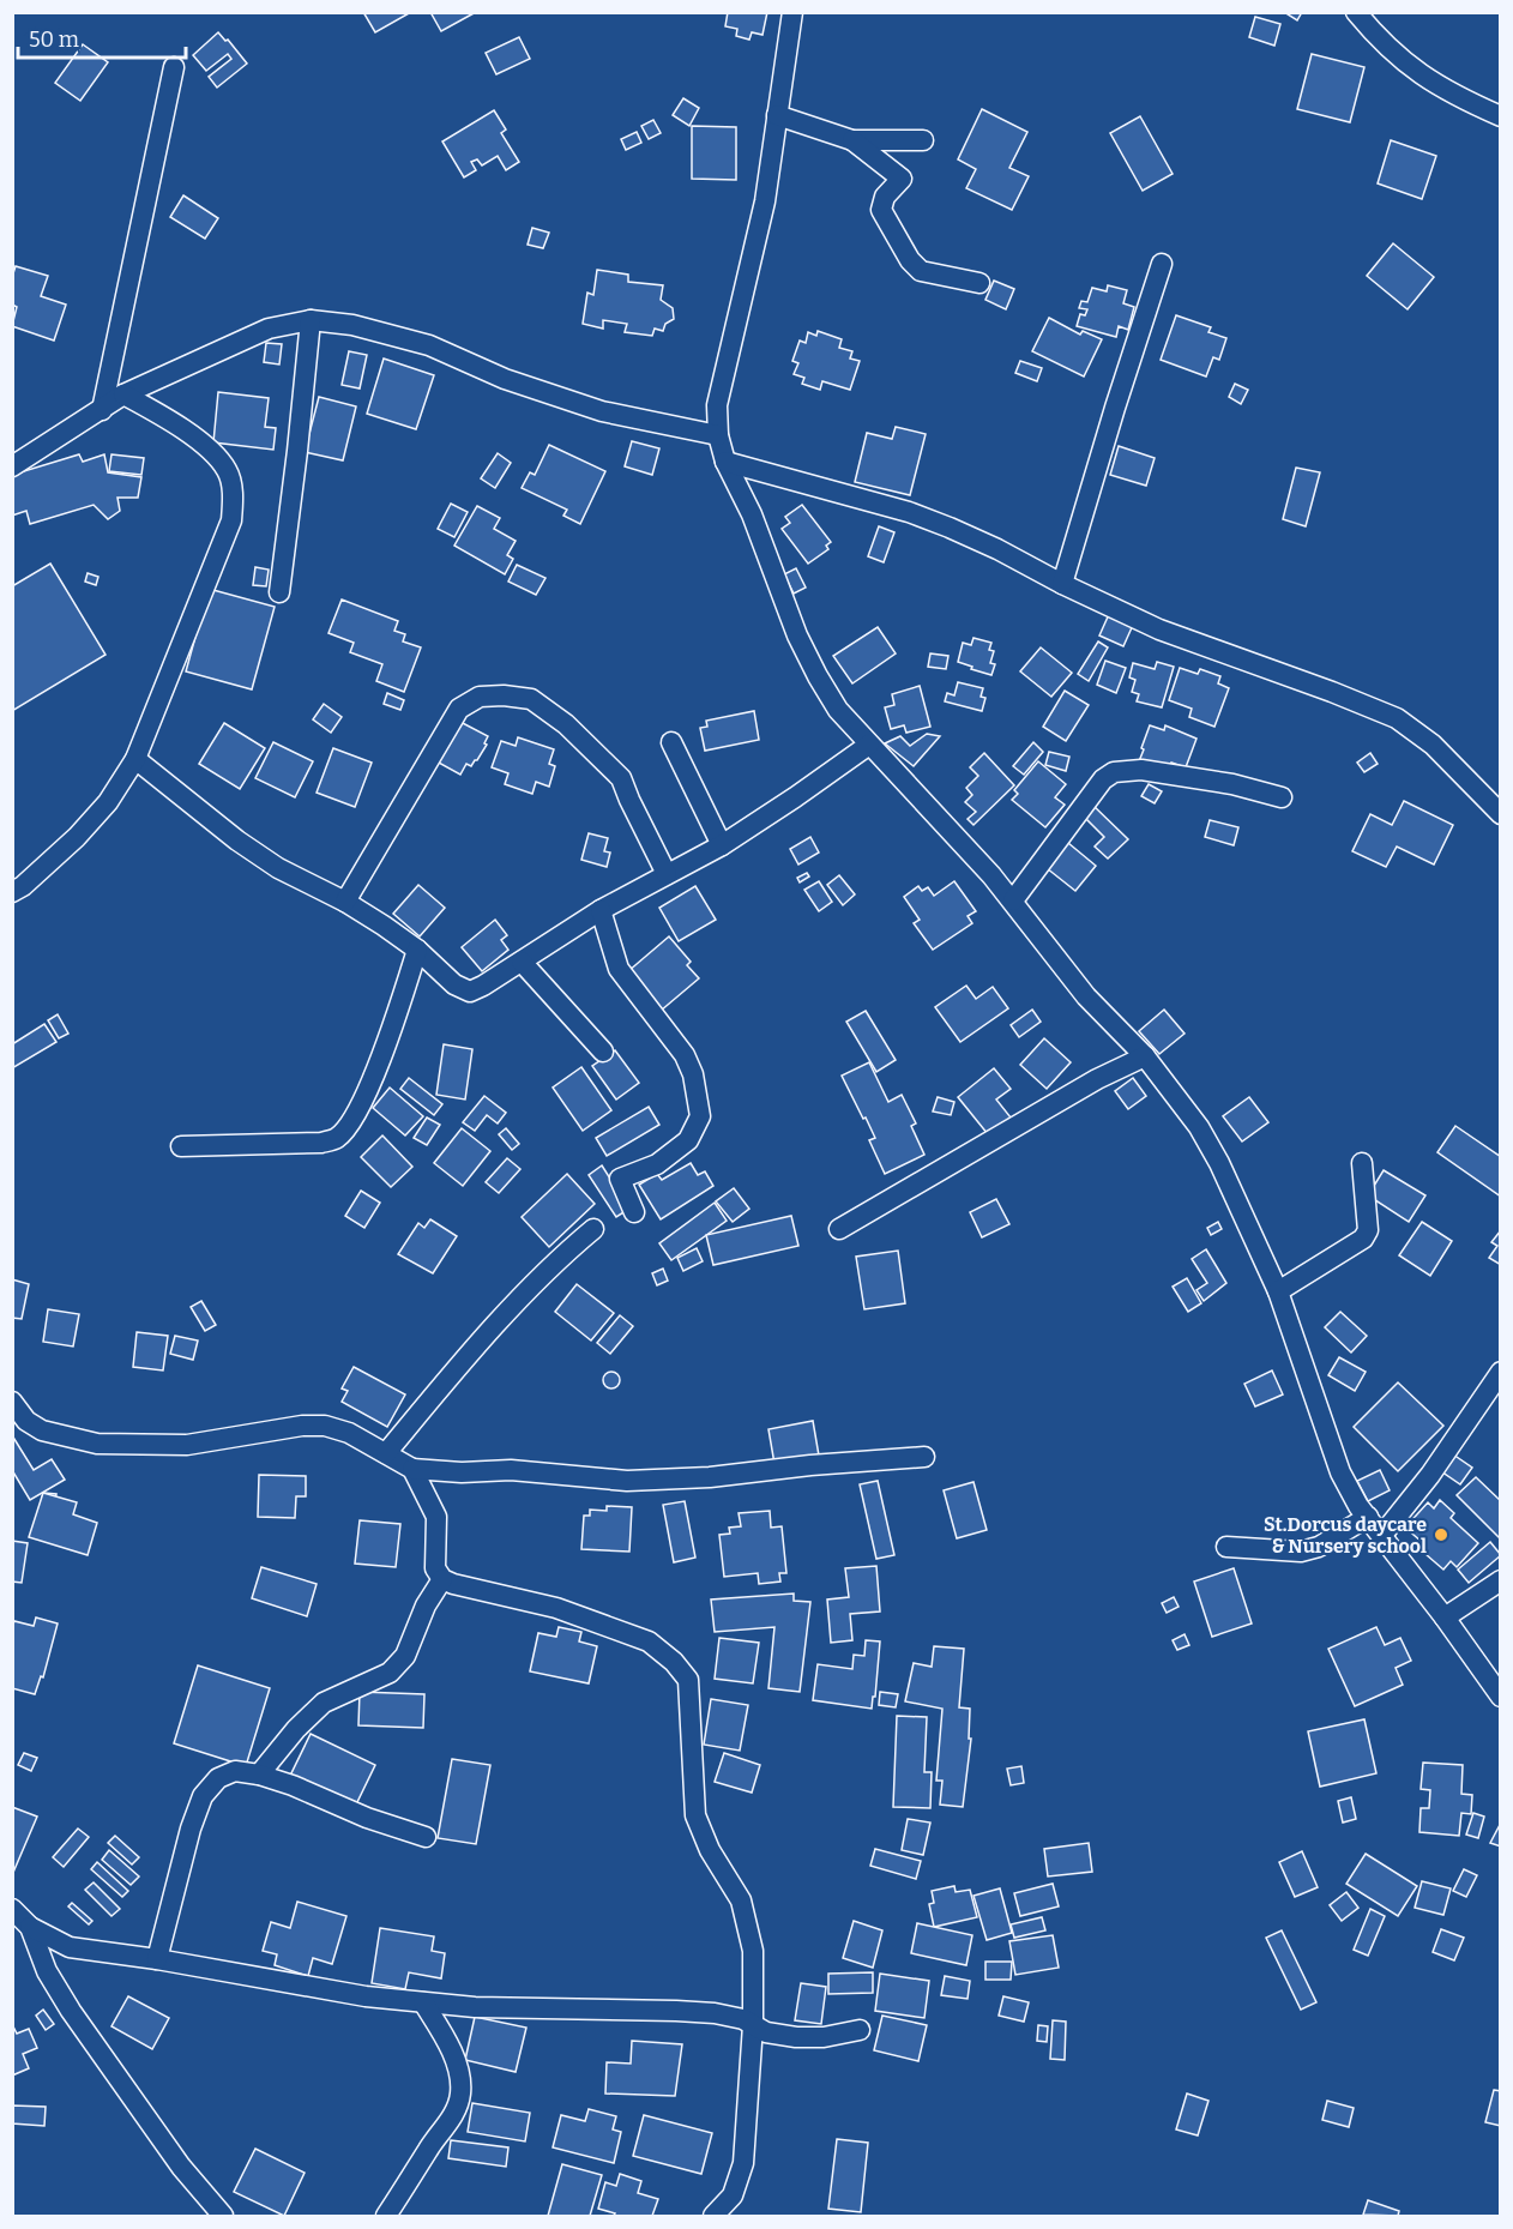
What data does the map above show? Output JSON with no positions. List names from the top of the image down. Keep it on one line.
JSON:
{"places":["St.Dorcus daycare & Nursery school"],"scale_bar":"50 m"}
